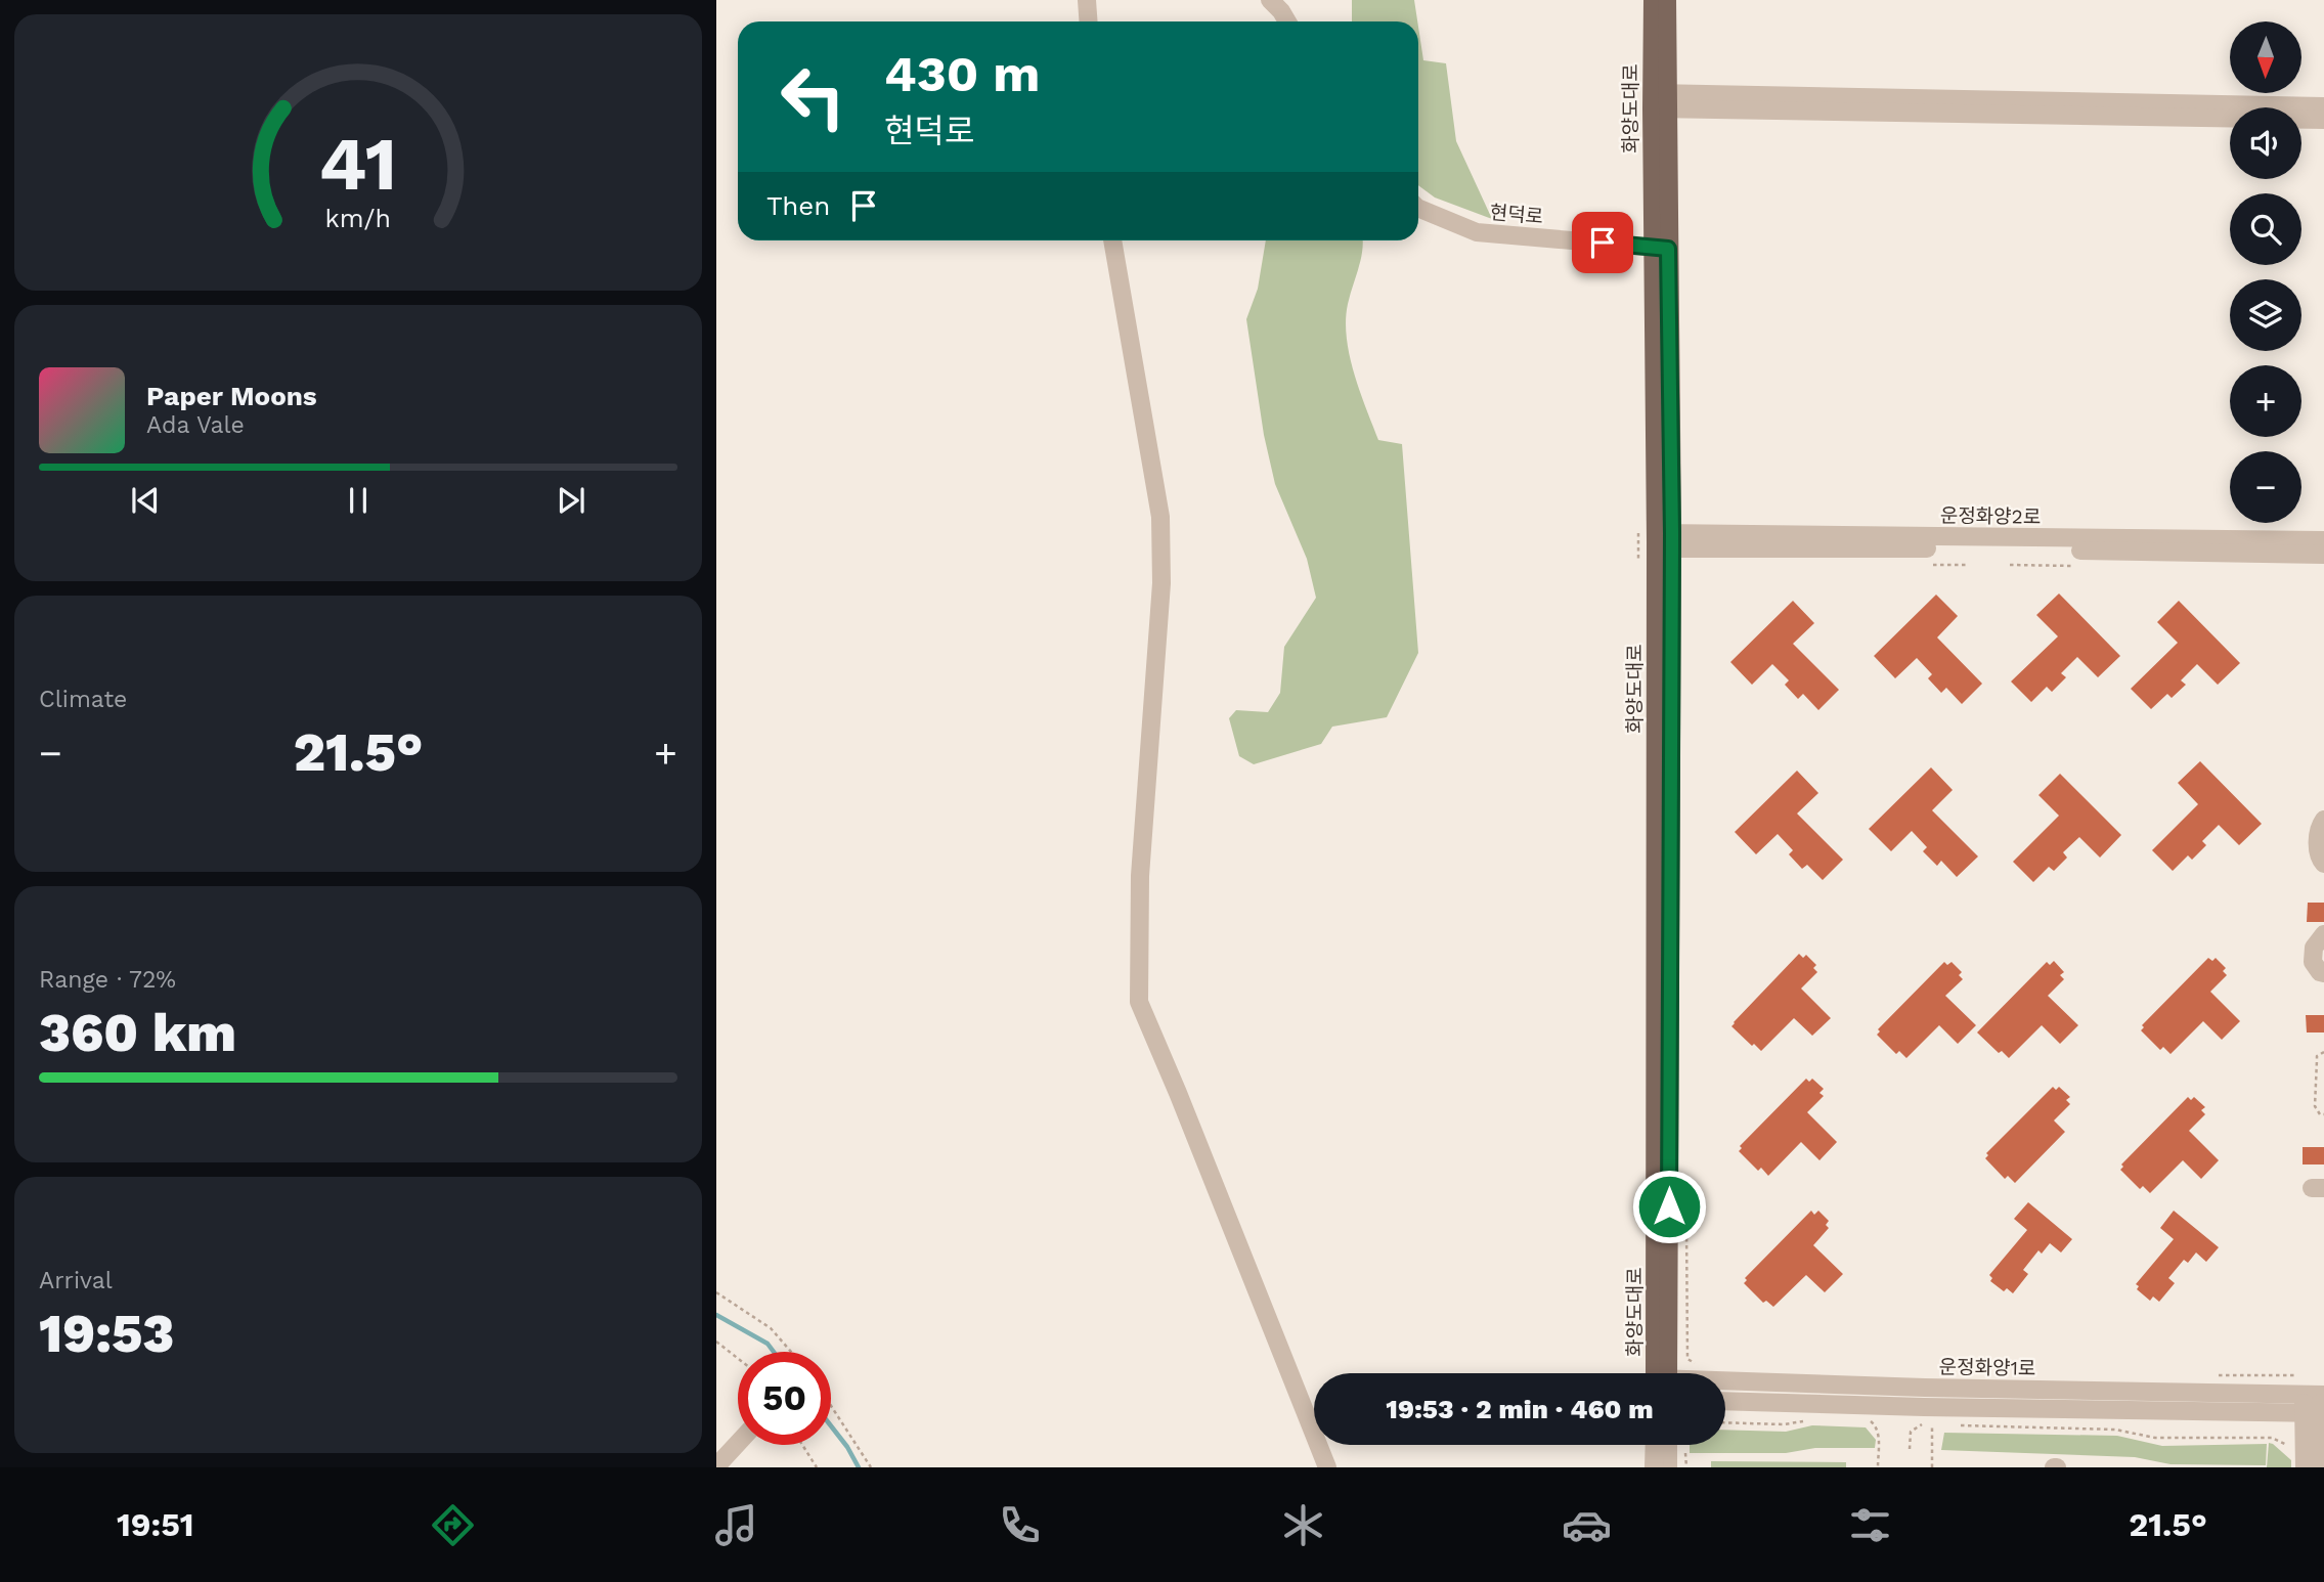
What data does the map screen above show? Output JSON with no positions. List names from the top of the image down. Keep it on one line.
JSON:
{"streets":{"main road":["화양도대로"],"street":["현덕로","운정화양2로","운정화양1로"]},"crossings":[["화양도대로","현덕로"],["화양도대로","운정화양2로"]],"north":"bottom","page":{"map_buttons":["+","−"],"turn":["430 m","현덕로"],"then":"Then","song":["Paper Moons","Ada Vale"],"tile":["Climate",["Range · 72%","360 km"],["Arrival","19:53"]],"heat":["−","21.5°","+"],"limit":"50","trip":"19:53 · 2 min · 460 m","tabs":["19:51","21.5°"],"gauge":["41","km/h"]}}
